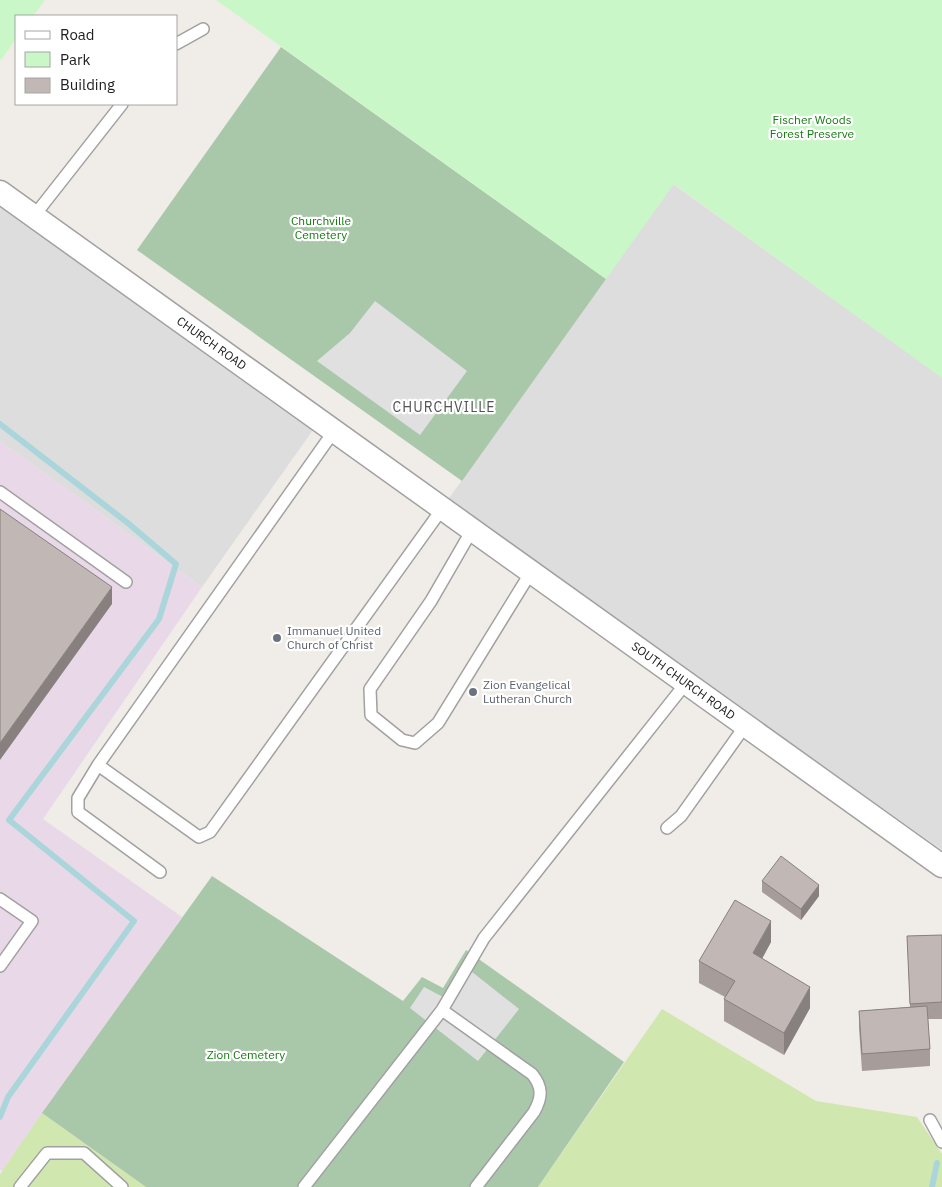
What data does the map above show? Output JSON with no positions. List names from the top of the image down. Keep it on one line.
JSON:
{"streets":{"street":["CHURCH ROAD","SOUTH CHURCH ROAD"]},"crossings":[["CHURCH ROAD","SOUTH CHURCH ROAD"]],"districts":["CHURCHVILLE"],"parks":["Fischer Woods Forest Preserve","Churchville Cemetery","Zion Cemetery"],"places":["Immanuel United Church of Christ","Zion Evangelical Lutheran Church"],"legend":["Road","Park","Building"]}
